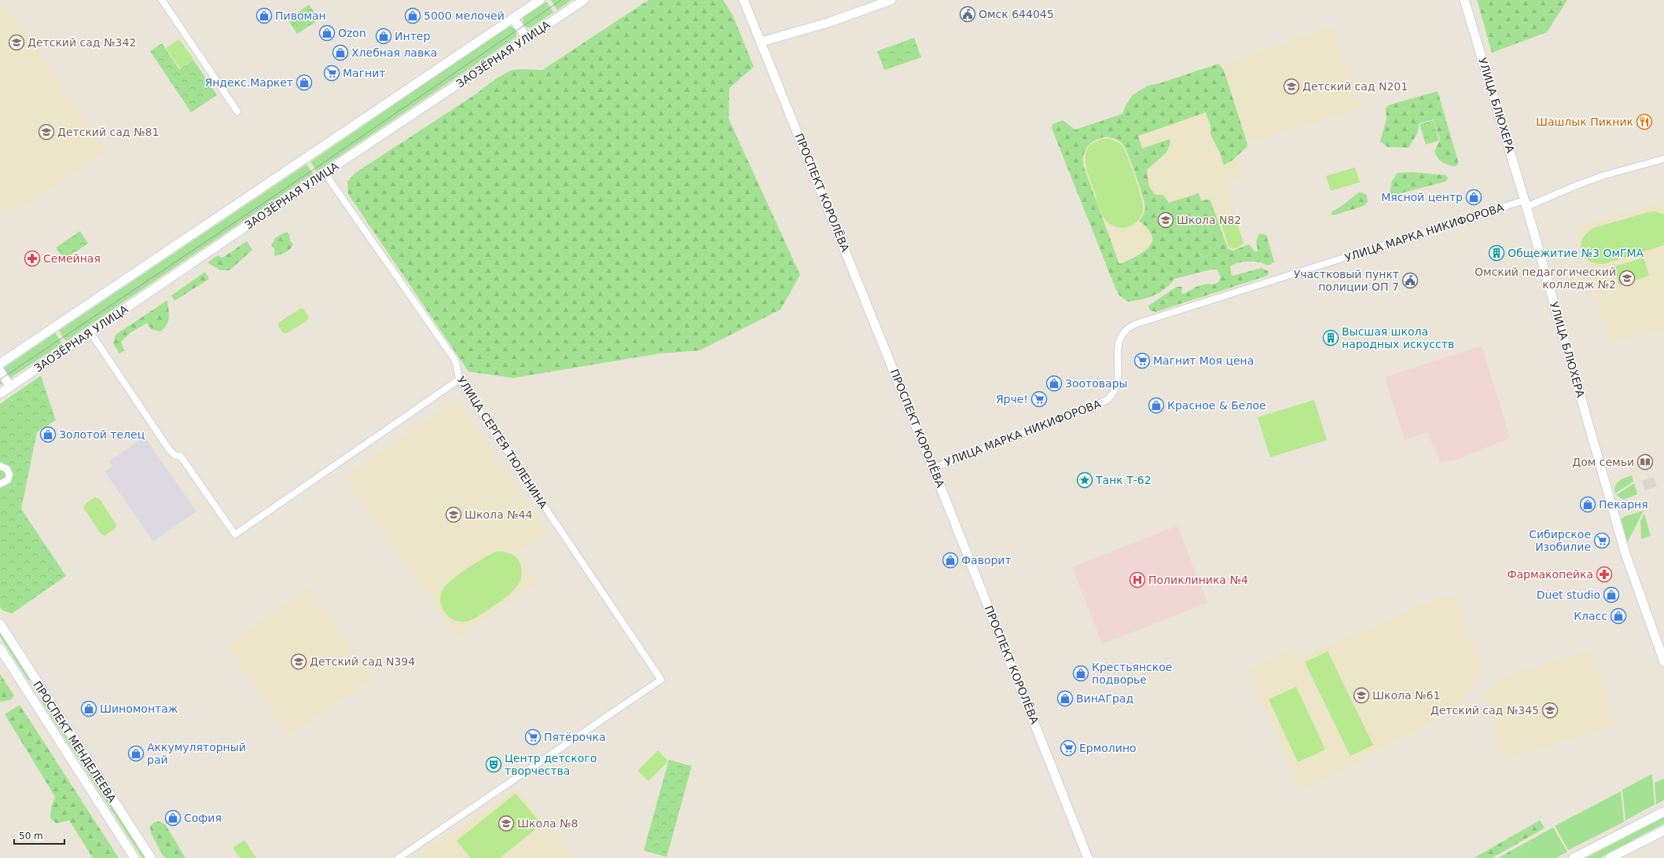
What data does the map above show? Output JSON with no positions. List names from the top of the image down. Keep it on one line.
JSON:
{"streets":{"main road":["ЗАОЗЁРНАЯ УЛИЦА","УЛИЦА БЛЮХЕРА","ПРОСПЕКТ КОРОЛЁВА","ПРОСПЕКТ МЕНДЕЛЕЕВА"],"street":["УЛИЦА МАРКА НИКИФОРОВА","УЛИЦА СЕРГЕЯ ТЮЛЕНИНА"]},"crossings":[["ЗАОЗЁРНАЯ УЛИЦА","УЛИЦА СЕРГЕЯ ТЮЛЕНИНА"],["УЛИЦА БЛЮХЕРА","УЛИЦА МАРКА НИКИФОРОВА"],["ПРОСПЕКТ КОРОЛЁВА","УЛИЦА МАРКА НИКИФОРОВА"]],"places":{"public building":["Омск 644045","Участковый пункт полиции ОП 7"],"shop":["Пивоман","5000 мелочей","Ozon","Интер","Хлебная лавка","Яндекс.Маркет","Мясной центр","Зоотовары","Красное & Белое","Золотой телец","Пекарня","Фаворит","Duet studio","Класс","Крестьянское подворье","ВинАГрад","Шиномонтаж","Аккумуляторный рай","София"],"school or university":["Детский сад №342","Детский сад N201","Детский сад №81","Школа N82","Омский педагогический колледж №2","Школа №44","Детский сад N394","Школа №61","Детский сад №345","Школа №8"],"supermarket":["Магнит","Магнит Моя цена","Ярче!","Сибирское Изобилие","Пятёрочка","Ермолино"],"restaurant":["Шашлык Пикник"],"building":["Общежитие №3 ОмГМА","Высшая школа народных искусств"],"pharmacy":["Семейная","Фармакопейка"],"library":["Дом семьи"],"place":["Танк Т-62"],"hospital":["Поликлиника №4"],"theatre":["Центр детского творчества"]},"scale_bar":"50 m"}
